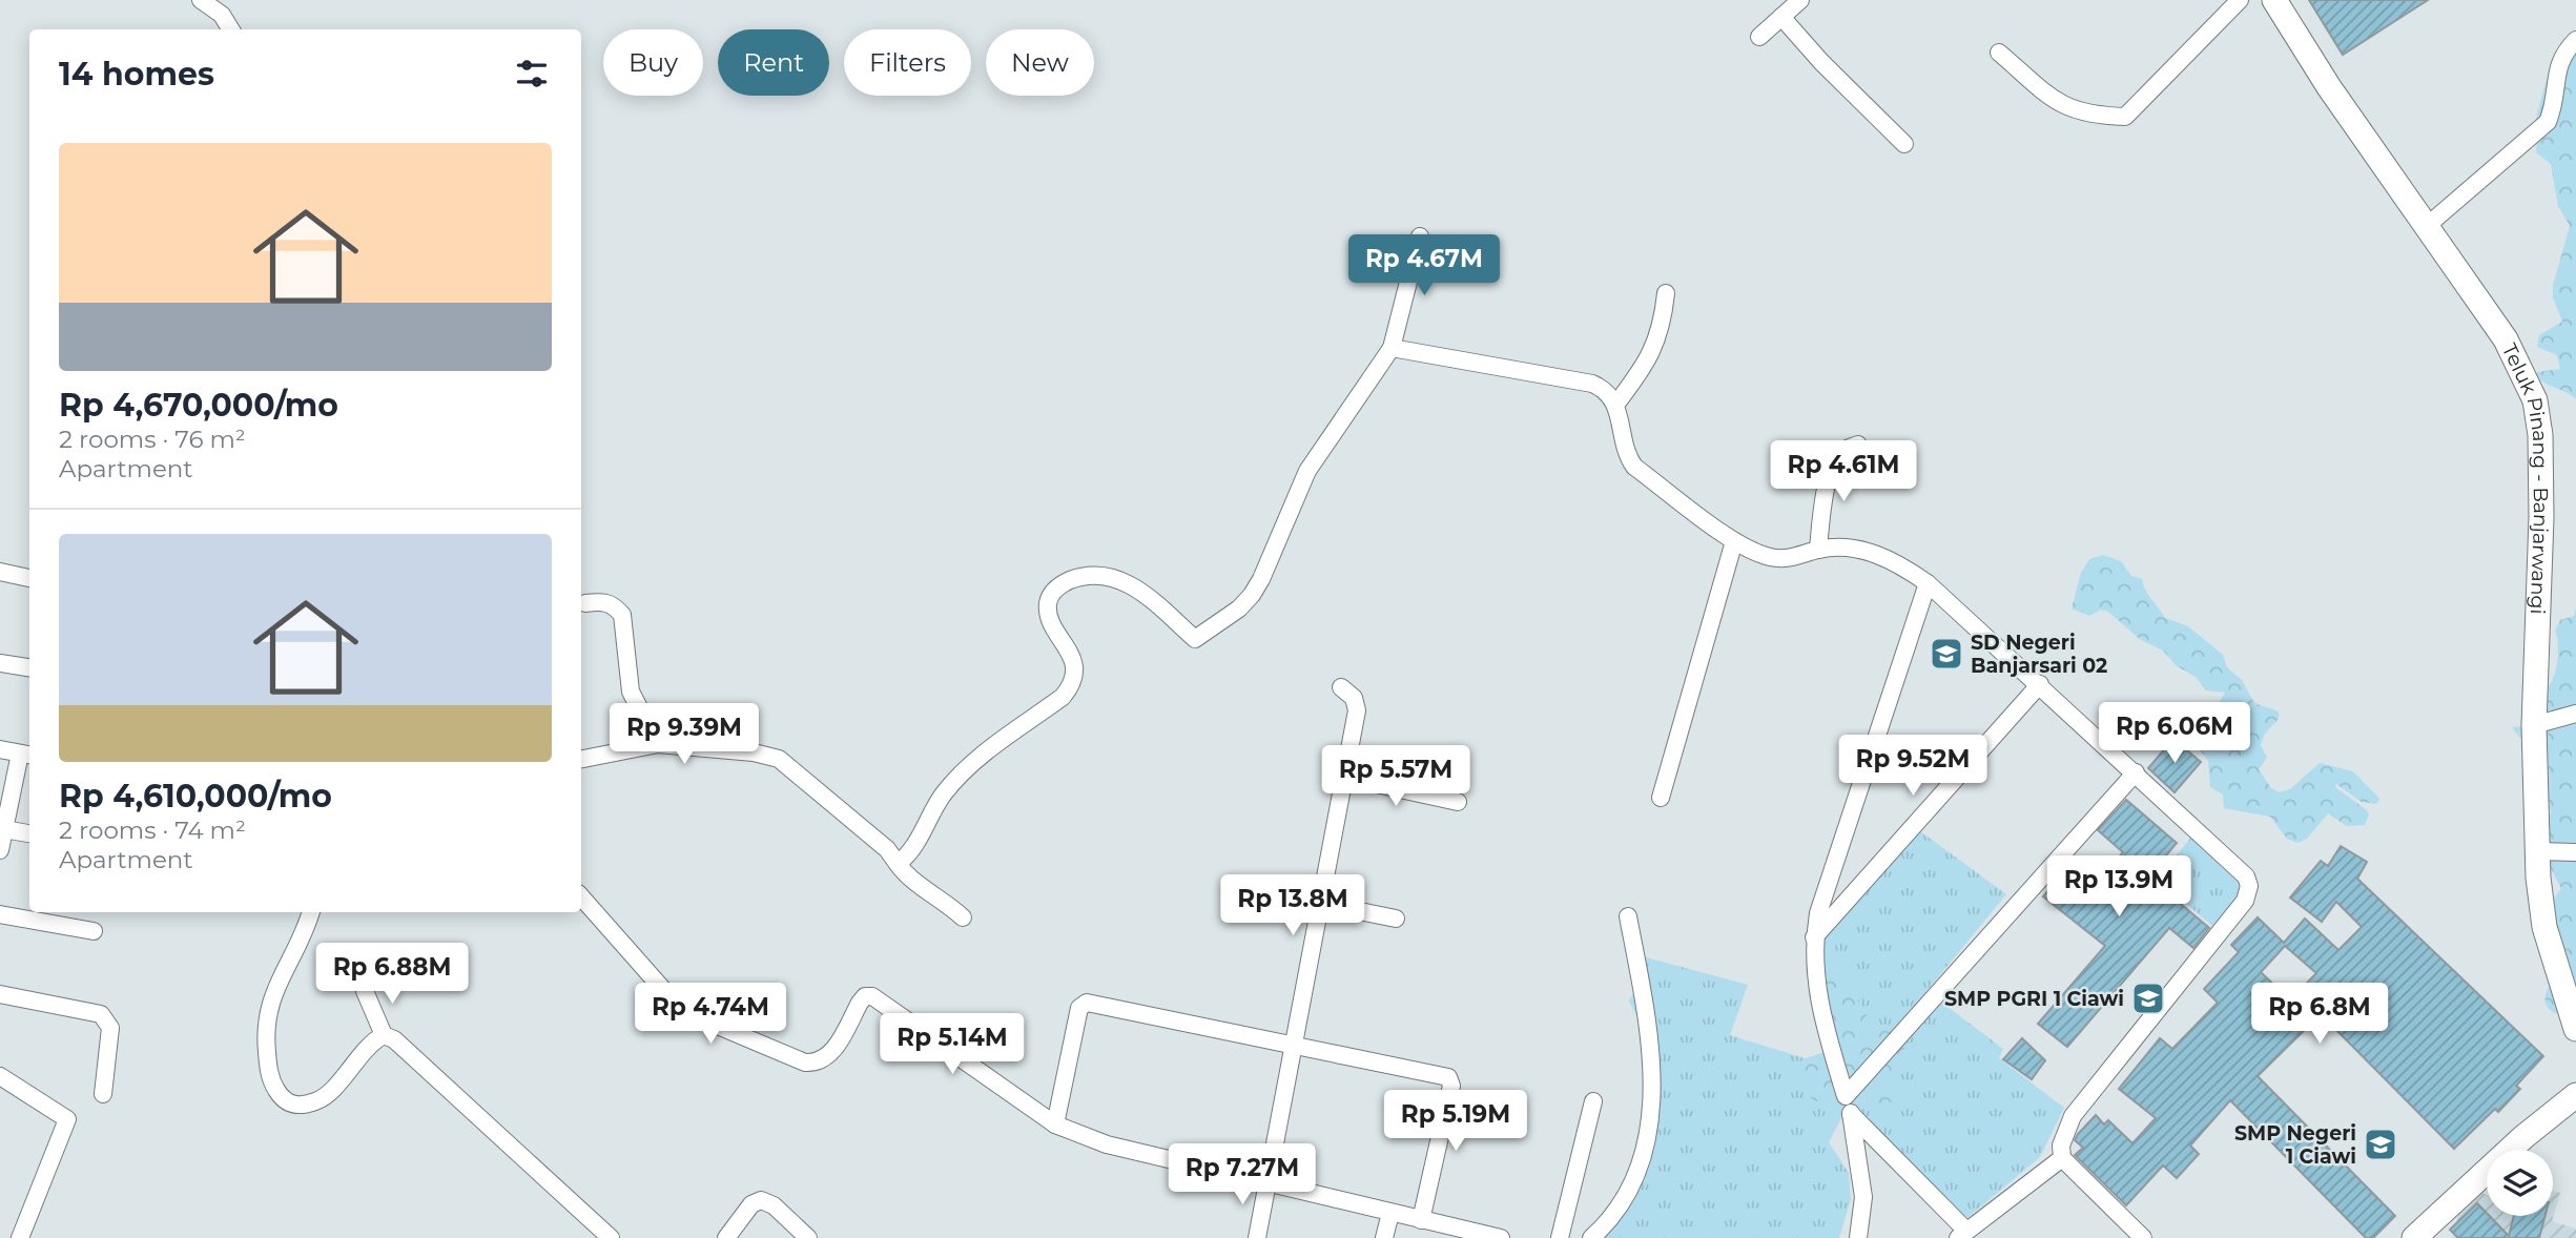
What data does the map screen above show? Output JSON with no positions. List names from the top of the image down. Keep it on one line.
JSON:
{"streets":{"main road":["Teluk Pinang - Banjarwangi"]},"places":{"school or university":["SD Negeri Banjarsari 02","SMP PGRI 1 Ciawi","SMP Negeri 1 Ciawi"]},"page":{"chip":["Buy","Rent","Filters","New"],"heading":"14 homes","list":[{"name":"Rp 4,670,000/mo","note":"2 rooms · 76 m² · Apartment"},{"name":"Rp 4,610,000/mo","note":"2 rooms · 74 m² · Apartment"}],"price":["Rp 4.67M","Rp 4.61M","Rp 6.06M","Rp 9.39M","Rp 9.52M","Rp 5.57M","Rp 13.9M","Rp 13.8M","Rp 6.88M","Rp 4.74M","Rp 6.8M","Rp 5.14M","Rp 5.19M","Rp 7.27M"]}}
